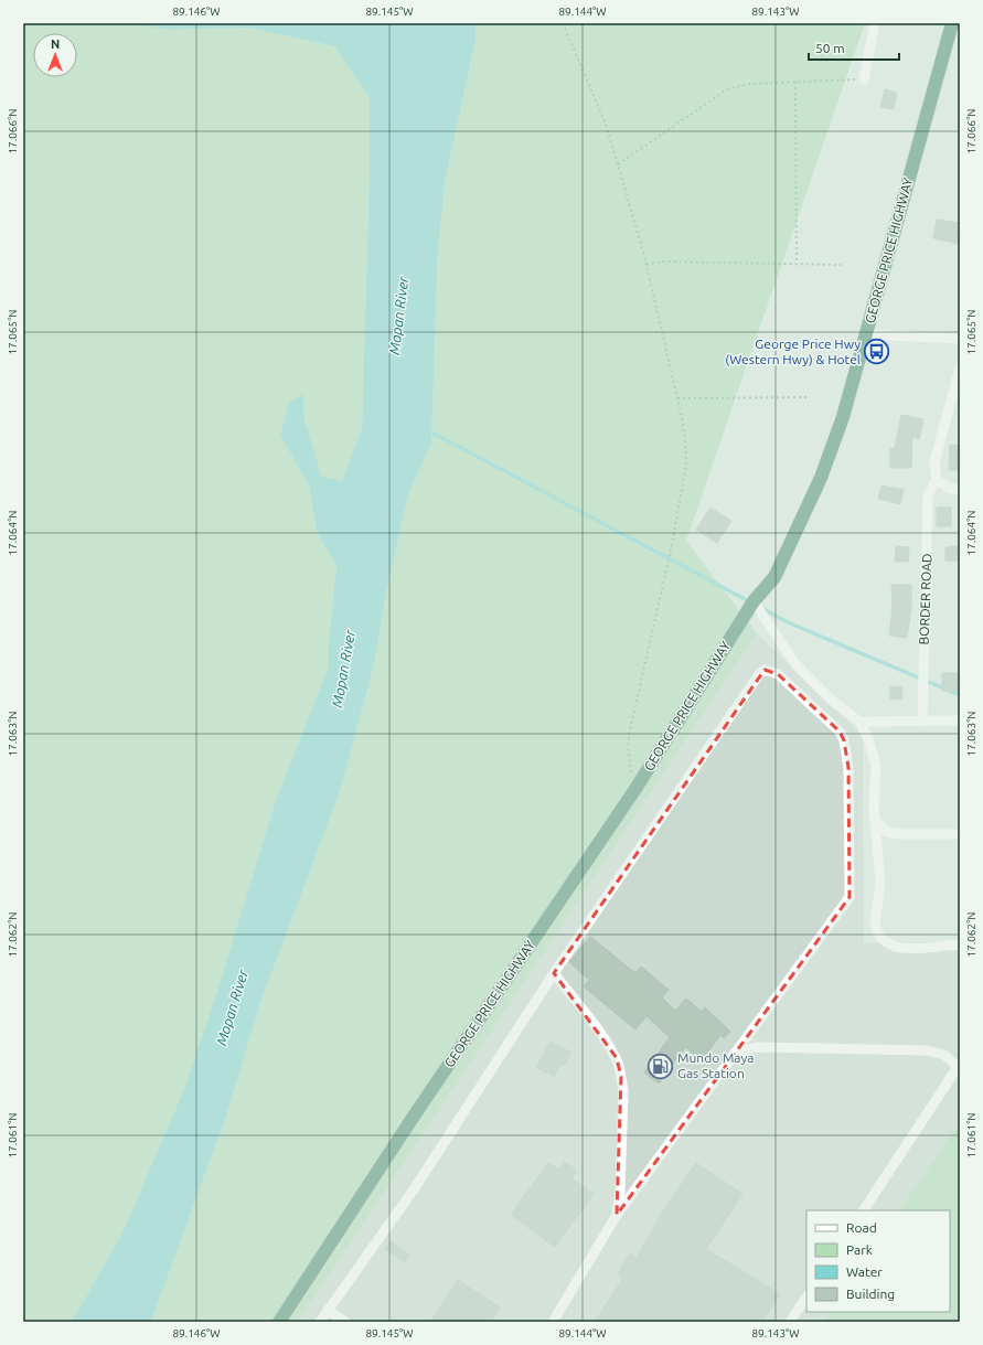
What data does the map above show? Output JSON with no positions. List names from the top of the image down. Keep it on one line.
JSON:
{"streets":{"highway":["GEORGE PRICE HIGHWAY"],"street":["BORDER ROAD"]},"water":["Mopan River"],"places":{"bus stop":["George Price Hwy (Western Hwy) & Hotel"],"fuel station":["Mundo Maya Gas Station"]},"legend":["Road","Park","Water","Building"],"scale_bar":"50 m","north":"top","coordinates":["89.146°W","89.145°W","89.144°W","89.143°W","17.066°N","17.065°N","17.064°N","17.063°N","17.062°N","17.061°N"]}
